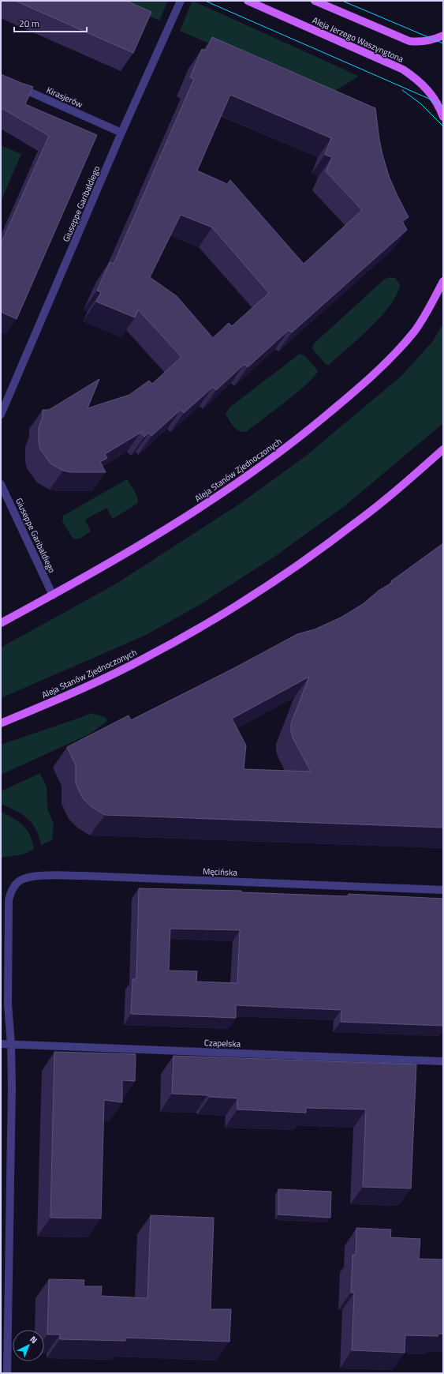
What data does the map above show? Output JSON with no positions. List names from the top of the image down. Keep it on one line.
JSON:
{"streets":{"main road":["Aleja Jerzego Waszyngtona","Aleja Stanów Zjednoczonych"],"street":["Kirasjerów","Giuseppe Garibaldiego","Męcińska","Czapelska"]},"crossings":[["Kirasjerów","Giuseppe Garibaldiego"],["Giuseppe Garibaldiego","Aleja Stanów Zjednoczonych"],["Męcińska","Czapelska"]],"scale_bar":"20 m","north":"top right"}
